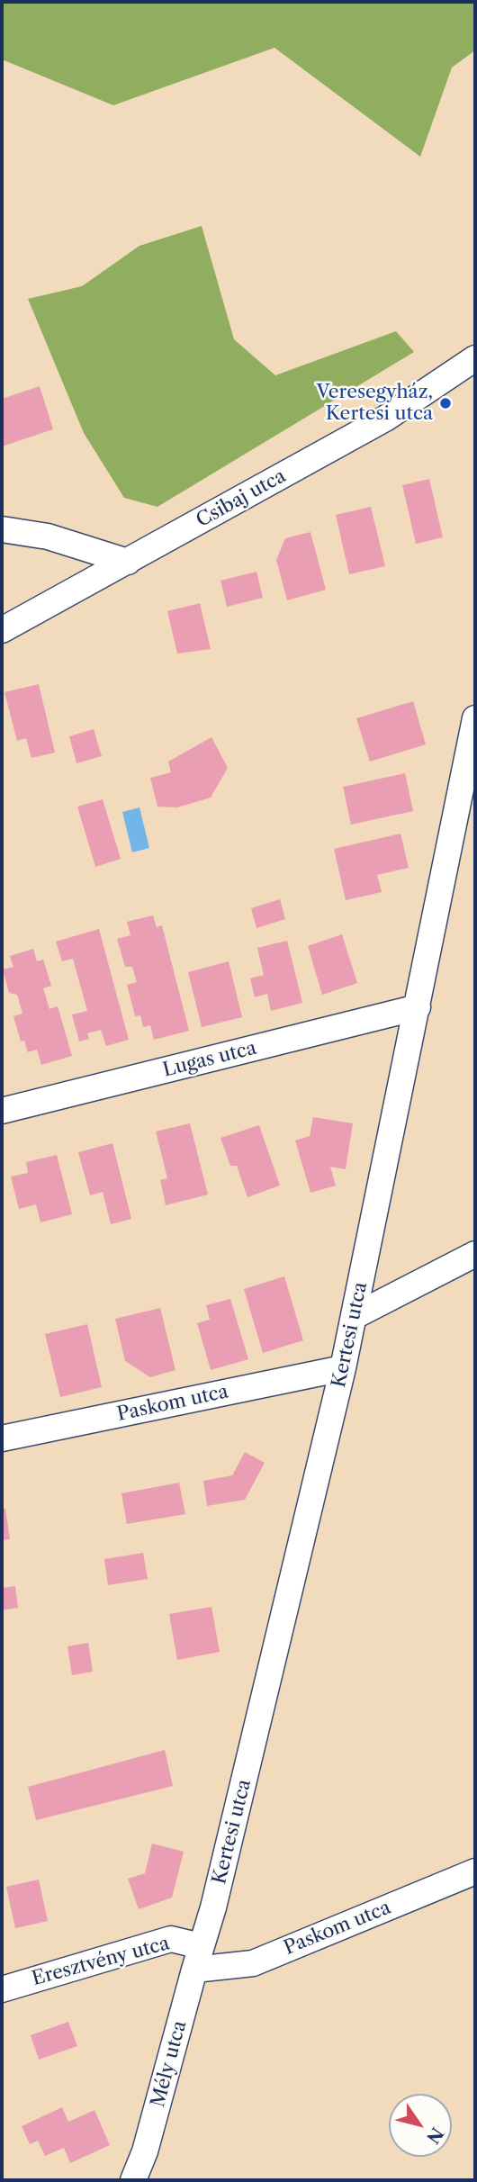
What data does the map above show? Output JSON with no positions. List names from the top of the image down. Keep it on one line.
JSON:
{"streets":{"street":["Csibaj utca","Lugas utca","Kertesi utca","Paskom utca","Eresztvény utca","Mély utca"]},"crossings":[["Lugas utca","Kertesi utca"],["Kertesi utca","Paskom utca"],["Kertesi utca","Eresztvény utca"],["Kertesi utca","Mély utca"],["Paskom utca","Eresztvény utca"],["Paskom utca","Mély utca"],["Eresztvény utca","Mély utca"]],"places":["Veresegyház, Kertesi utca"],"north":"bottom right"}
